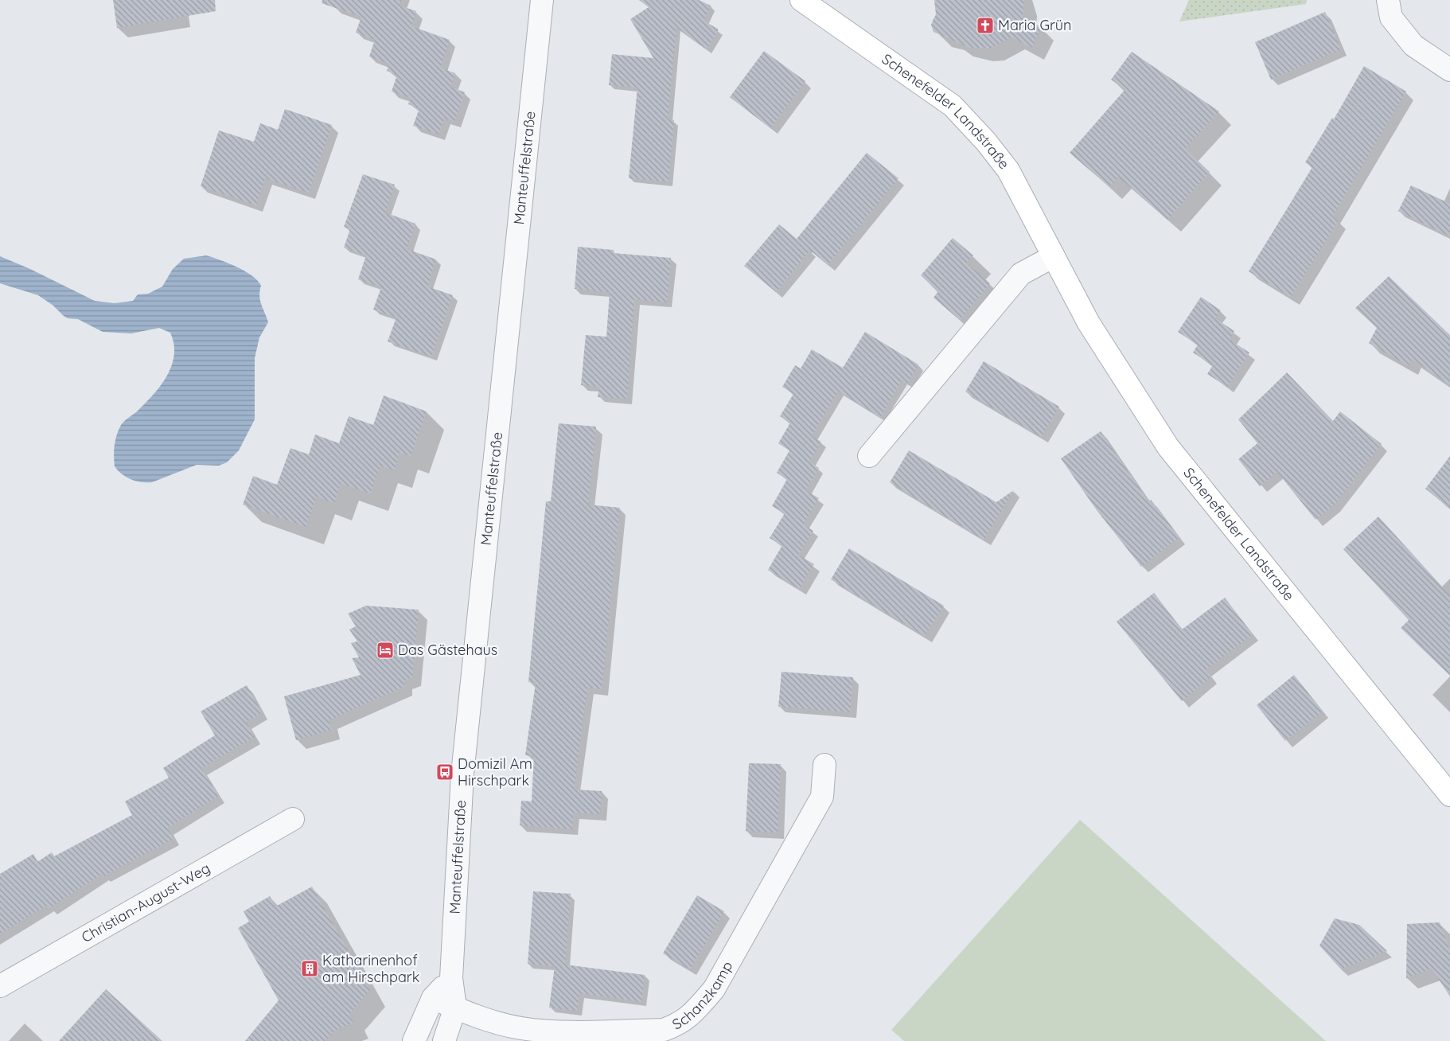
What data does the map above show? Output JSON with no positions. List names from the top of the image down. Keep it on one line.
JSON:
{"streets":{"main road":["Schenefelder Landstraße"],"street":["Manteuffelstraße","Christian-August-Weg","Schanzkamp"]},"crossings":[["Manteuffelstraße","Schanzkamp"]],"places":{"church":["Maria Grün"],"hotel":["Das Gästehaus"],"bus stop":["Domizil Am Hirschpark"],"building":["Katharinenhof am Hirschpark"]}}
